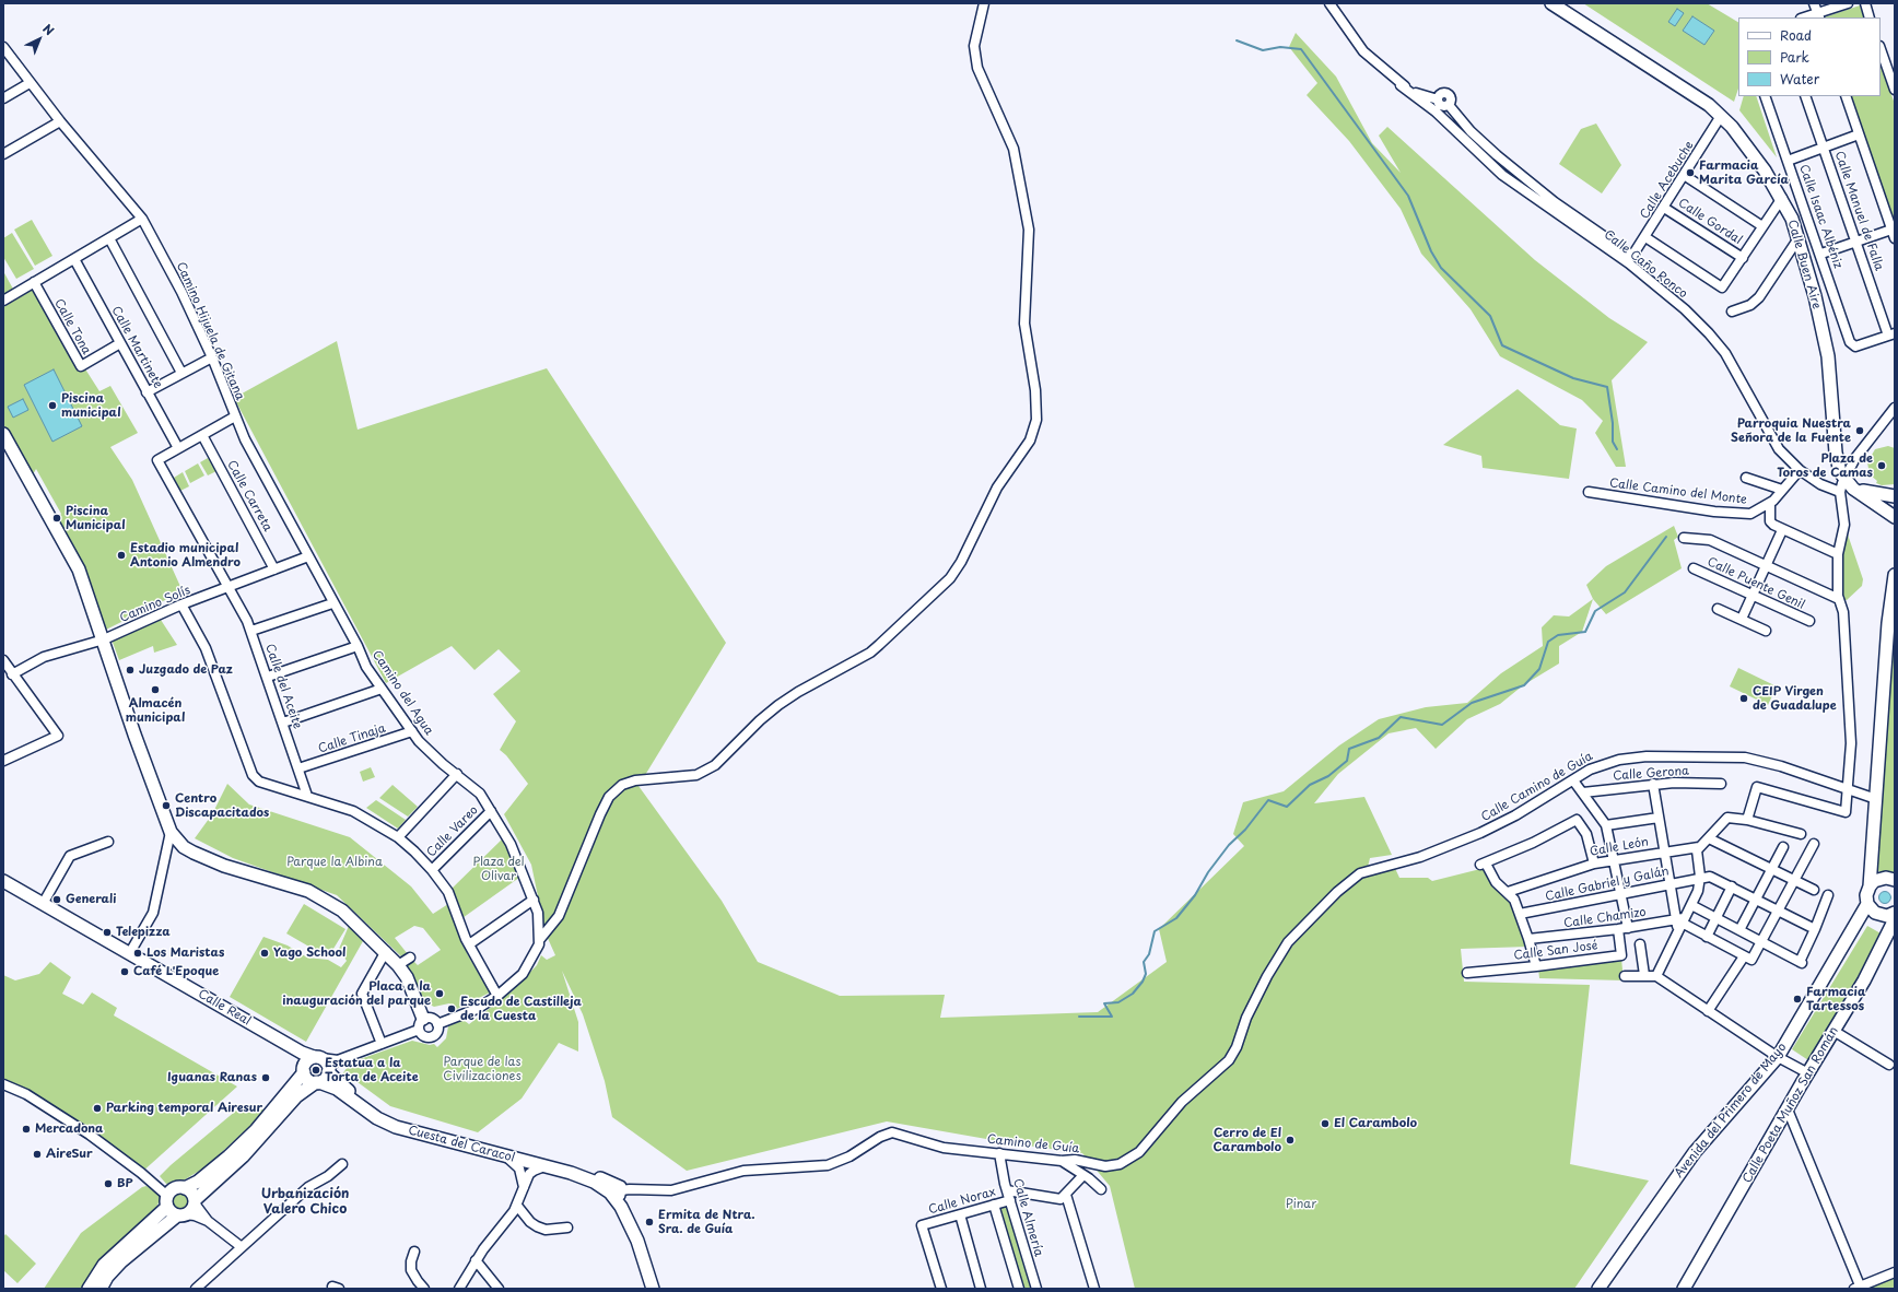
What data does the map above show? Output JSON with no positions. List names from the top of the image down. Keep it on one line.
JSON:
{"streets":{"main road":["Calle Buen Aire","Calle Real","Calle Poeta Muñoz San Román","Avenida del Primero de Mayo","Cuesta del Caracol"],"street":["Calle Acebuche","Calle Manuel de Falla","Calle Isaac Albéniz","Calle Gordal","Calle Caño Ronco","Calle Tona","Camino Hijuela de Gitana","Calle Martinete","Calle Camino del Monte","Calle Carreta","Calle Puente Genil","Camino Solís","Calle del Aceite","Camino del Agua","Calle Tinaja","Calle Gerona","Calle Camino de Guía","Calle Vareo","Calle León","Calle Gabriel y Galán","Calle Chamizo","Calle San José","Camino de Guía","Calle Norax","Calle Almería"]},"crossings":[["Calle Acebuche","Calle Gordal"],["Calle Acebuche","Calle Caño Ronco"],["Calle Acebuche","Calle Buen Aire"],["Calle Manuel de Falla","Calle Isaac Albéniz"],["Calle Caño Ronco","Calle Camino del Monte"],["Calle Tona","Calle Martinete"],["Camino Hijuela de Gitana","Camino Solís"],["Camino Hijuela de Gitana","Camino del Agua"],["Calle Martinete","Calle del Aceite"],["Calle Carreta","Camino Solís"],["Camino Solís","Calle del Aceite"],["Camino Solís","Camino del Agua"],["Calle del Aceite","Calle Tinaja"],["Camino del Agua","Calle Tinaja"],["Camino del Agua","Calle Vareo"],["Calle Camino de Guía","Camino de Guía"],["Calle Chamizo","Calle San José"],["Calle Real","Cuesta del Caracol"],["Cuesta del Caracol","Camino de Guía"],["Camino de Guía","Calle Almería"],["Calle Norax","Calle Almería"]],"districts":["Urbanización Valero Chico"],"parks":["Parque la Albina","Plaza del Olivar","Parque de las Civilizaciones","Pinar"],"places":["Farmacia Marita García","Piscina municipal","Parroquia Nuestra Señora de la Fuente","Plaza de Toros de Camas","Piscina Municipal","Estadio municipal Antonio Almendro","Juzgado de Paz","Almacén municipal","CEIP Virgen de Guadalupe","Centro Discapacitados","Generali","Telepizza","Los Maristas","Yago School","Café L'Epoque","Placa a la inauguración del parque","Farmacia Tartessos","Escudo de Castilleja de la Cuesta","Estatua a la Torta de Aceite","Iguanas Ranas","Parking temporal Airesur","El Carambolo","Mercadona","Cerro de El Carambolo","AireSur","BP","Ermita de Ntra. Sra. de Guía"],"legend":["Road","Park","Water"],"north":"top right"}
